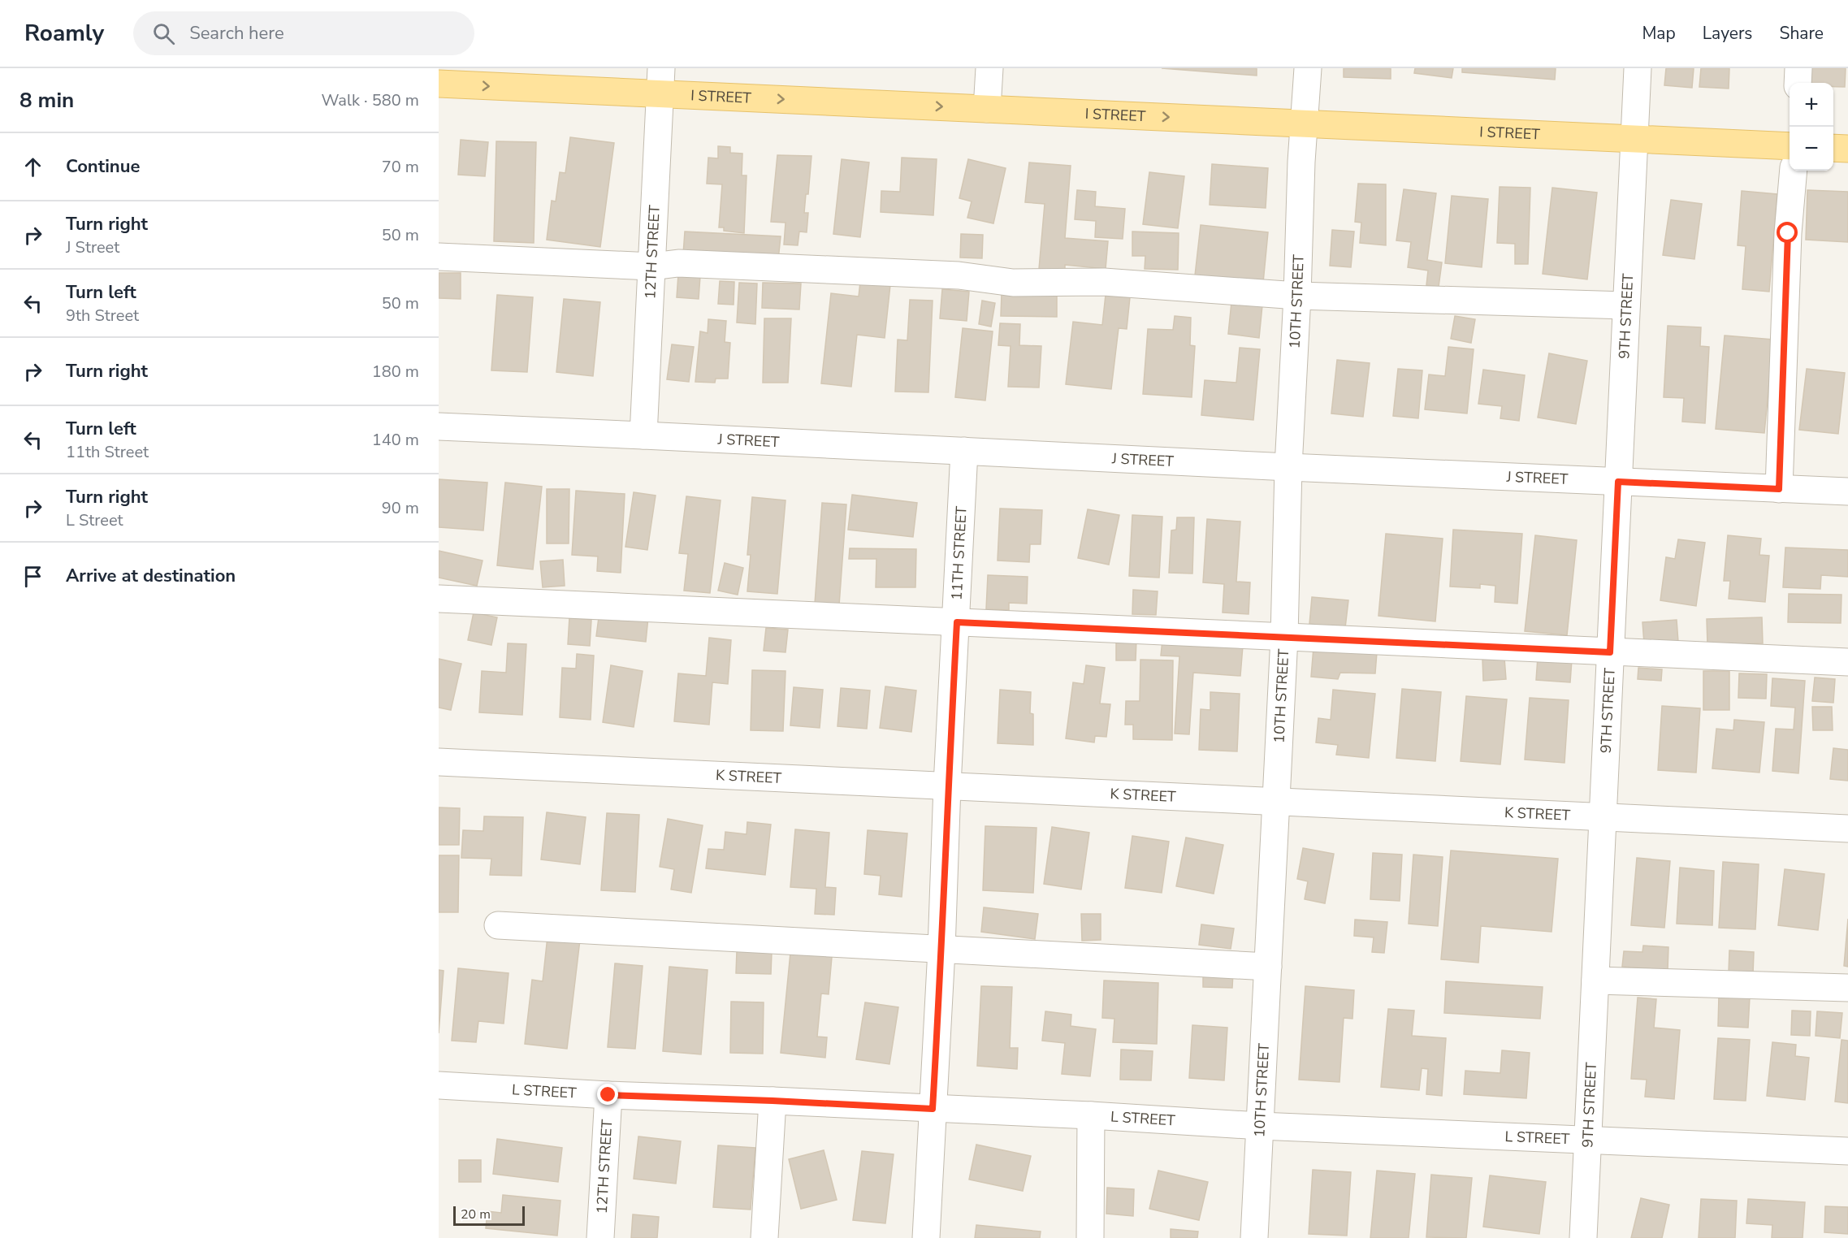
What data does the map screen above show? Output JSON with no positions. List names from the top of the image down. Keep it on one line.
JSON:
{"streets":{"main road":["I STREET"],"street":["12TH STREET","10TH STREET","9TH STREET","J STREET","11TH STREET","K STREET","L STREET"]},"crossings":[["I STREET","12TH STREET"],["I STREET","10TH STREET"],["I STREET","9TH STREET"],["12TH STREET","J STREET"],["12TH STREET","L STREET"],["10TH STREET","J STREET"],["10TH STREET","K STREET"],["10TH STREET","L STREET"],["9TH STREET","J STREET"],["9TH STREET","K STREET"],["9TH STREET","L STREET"],["J STREET","11TH STREET"],["11TH STREET","K STREET"],["11TH STREET","L STREET"]],"one_way":["I STREET"],"scale_bar":"20 m","page":{"header":"Roamly","search":"Search here","nav":["Map","Layers","Share"],"heading":["8 min","Walk · 580 m"],"map_buttons":["+","−"],"list":[["Continue","70 m"],["Turn right","J Street","50 m"],["Turn left","9th Street","50 m"],["Turn right","180 m"],["Turn left","11th Street","140 m"],["Turn right","L Street","90 m"],"Arrive at destination"],"scale":"20 m"}}
